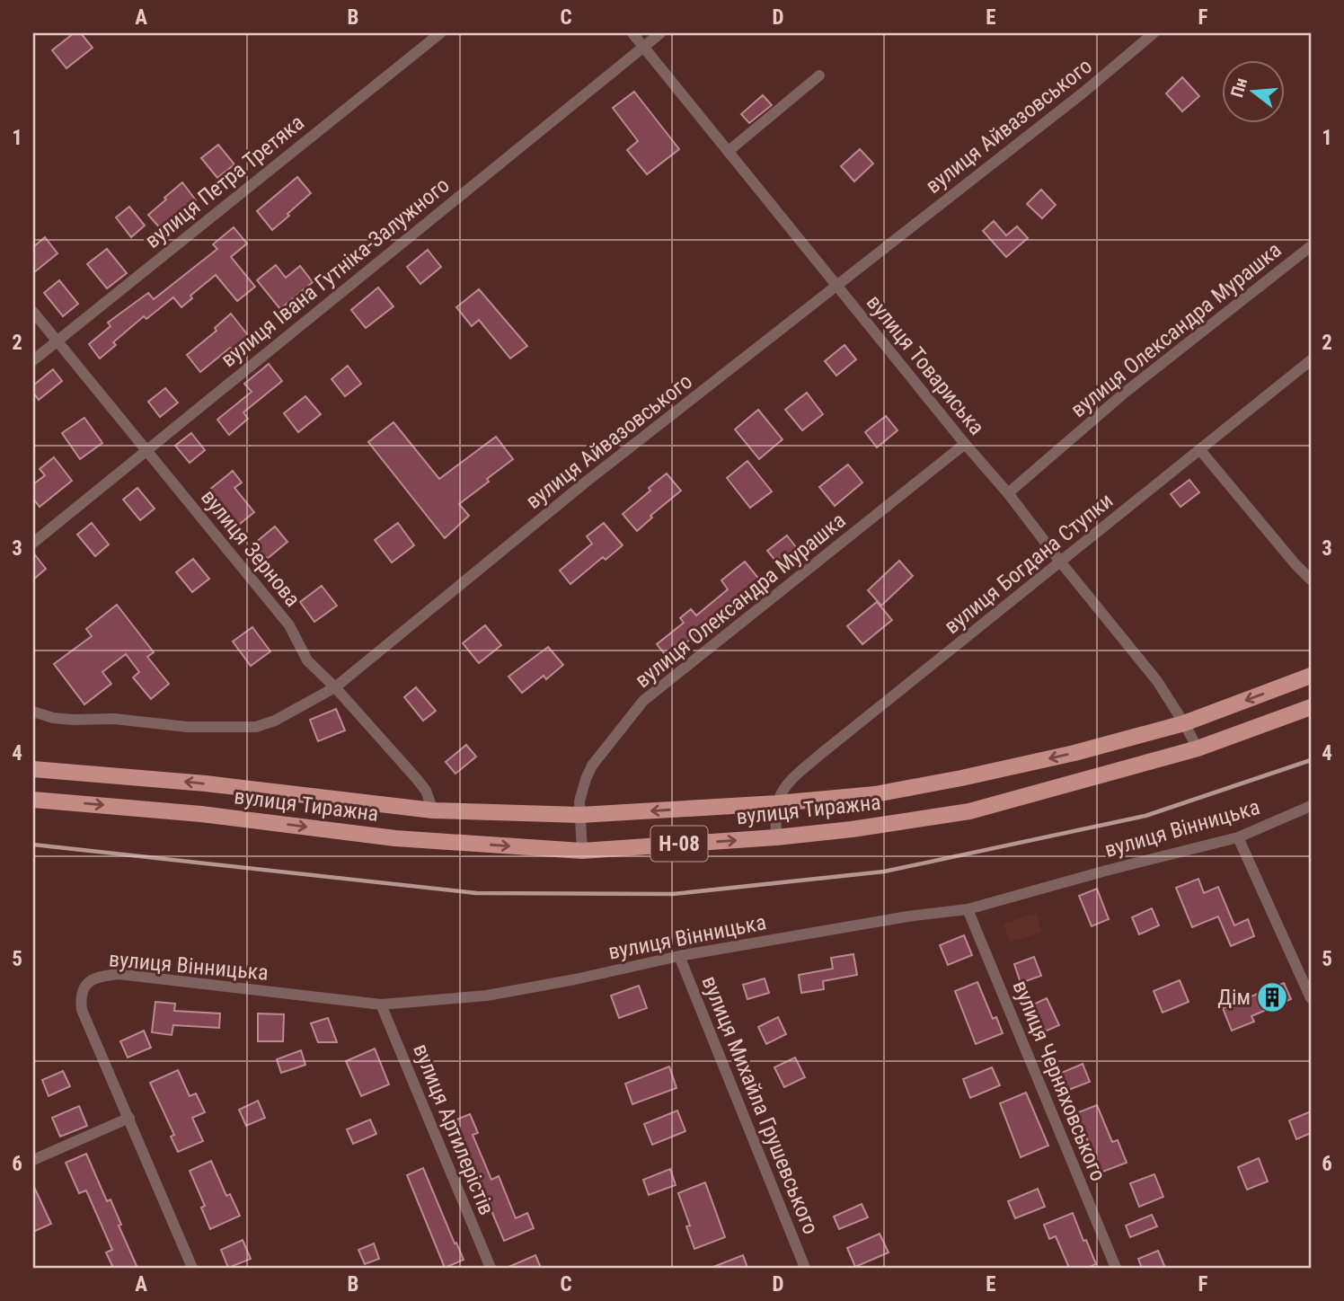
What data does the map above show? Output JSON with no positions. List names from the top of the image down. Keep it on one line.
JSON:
{"streets":{"main road":["вулиця Тиражна","Н-08"],"street":["вулиця Айвазовського","вулиця Петра Третяка","вулиця Івана Гутніка-Залужного","вулиця Олександра Мурашка","вулиця Товариська","вулиця Зернова","вулиця Богдана Ступки","вулиця Вінницька","вулиця Черняховського","вулиця Михайла Грушевського","вулиця Артилерістів"]},"crossings":[["вулиця Айвазовського","вулиця Товариська"],["вулиця Айвазовського","вулиця Зернова"],["вулиця Петра Третяка","вулиця Зернова"],["вулиця Івана Гутніка-Залужного","вулиця Товариська"],["вулиця Івана Гутніка-Залужного","вулиця Зернова"],["вулиця Олександра Мурашка","вулиця Товариська"],["вулиця Олександра Мурашка","вулиця Тиражна"],["вулиця Товариська","вулиця Богдана Ступки"],["вулиця Товариська","вулиця Тиражна"],["вулиця Зернова","вулиця Тиражна"],["вулиця Богдана Ступки","вулиця Тиражна"],["вулиця Вінницька","вулиця Черняховського"],["вулиця Вінницька","вулиця Михайла Грушевського"],["вулиця Вінницька","вулиця Артилерістів"]],"places":{"building":["Дім"]},"north":"left","grid":{"columns":["A","B","C","D","E","F"],"rows":["1","2","3","4","5","6"]}}
